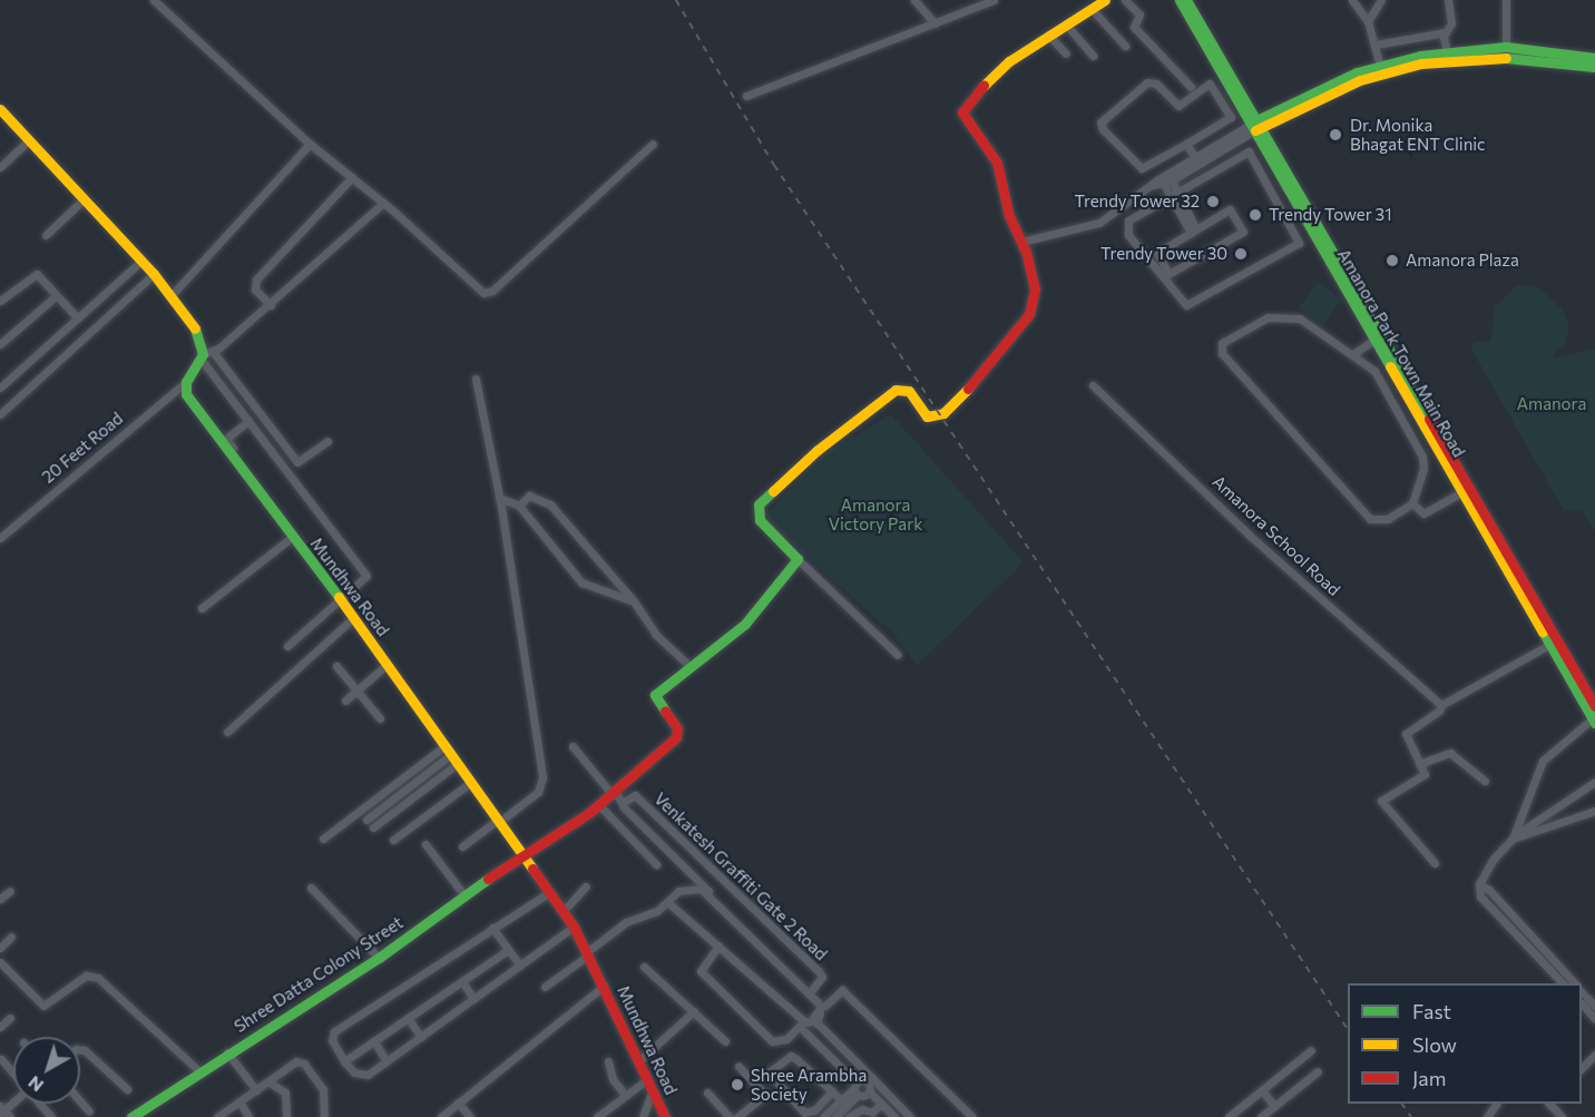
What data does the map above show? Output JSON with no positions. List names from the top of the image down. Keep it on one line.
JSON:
{"streets":{"main road":["Amanora Park Town Main Road","Mundhwa Road","Shree Datta Colony Street"],"street":["20 Feet Road","Amanora School Road","Venkatesh Graffiti Gate 2 Road"]},"crossings":[["20 Feet Road","Mundhwa Road"],["Mundhwa Road","Shree Datta Colony Street"],["Venkatesh Graffiti Gate 2 Road","Shree Datta Colony Street"]],"parks":["Amanora","Amanora Victory Park"],"places":["Dr. Monika Bhagat ENT Clinic","Trendy Tower 32","Trendy Tower 31","Trendy Tower 30","Amanora Plaza","Shree Arambha Society"],"legend":["Fast","Slow","Jam"],"north":"bottom left"}
